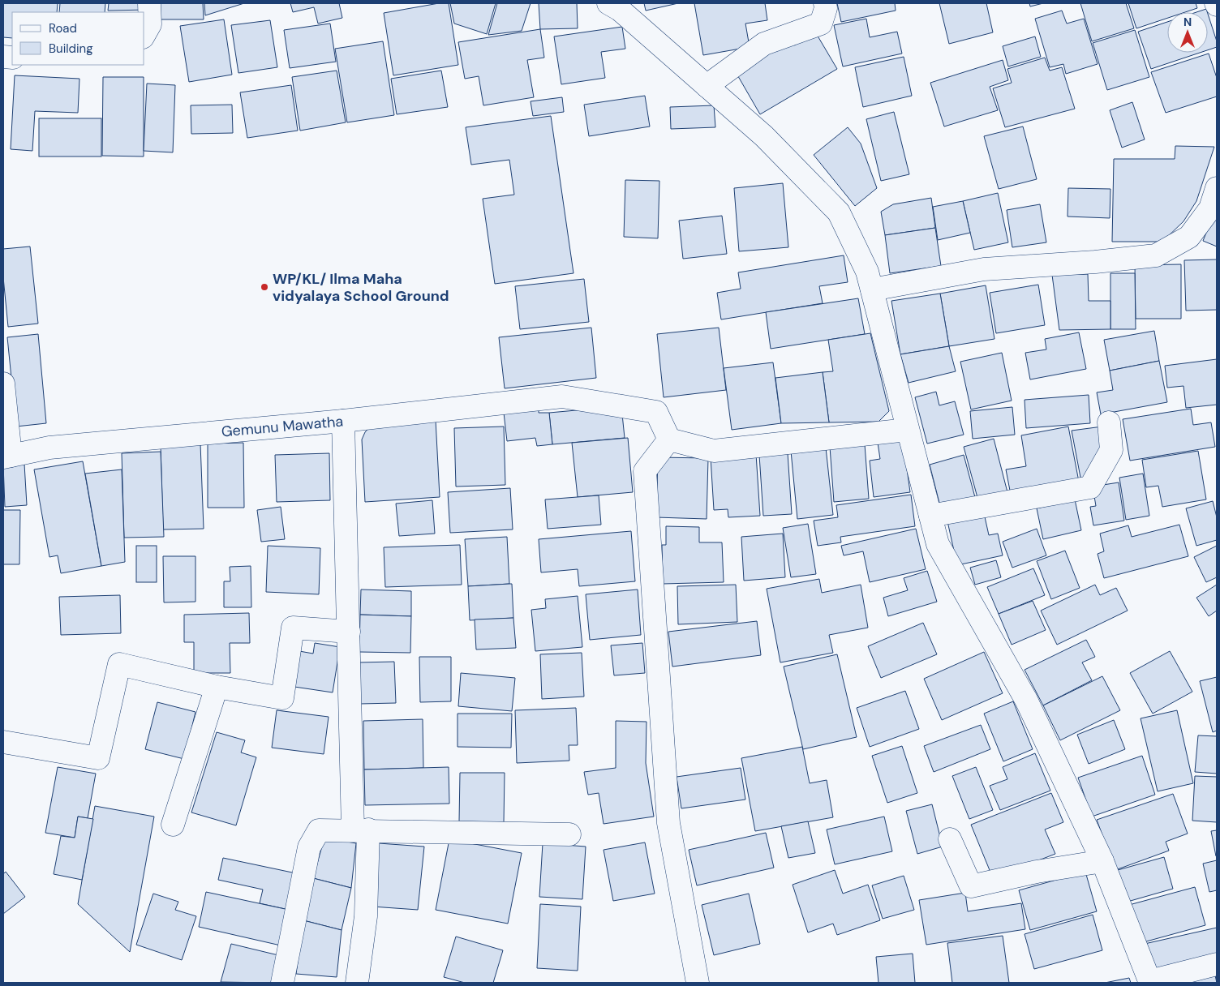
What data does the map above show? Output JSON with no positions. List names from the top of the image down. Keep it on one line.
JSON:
{"streets":{"street":["Gemunu Mawatha"]},"places":["WP/KL/ Ilma Maha vidyalaya School Ground"],"legend":["Road","Building"],"north":"top"}
